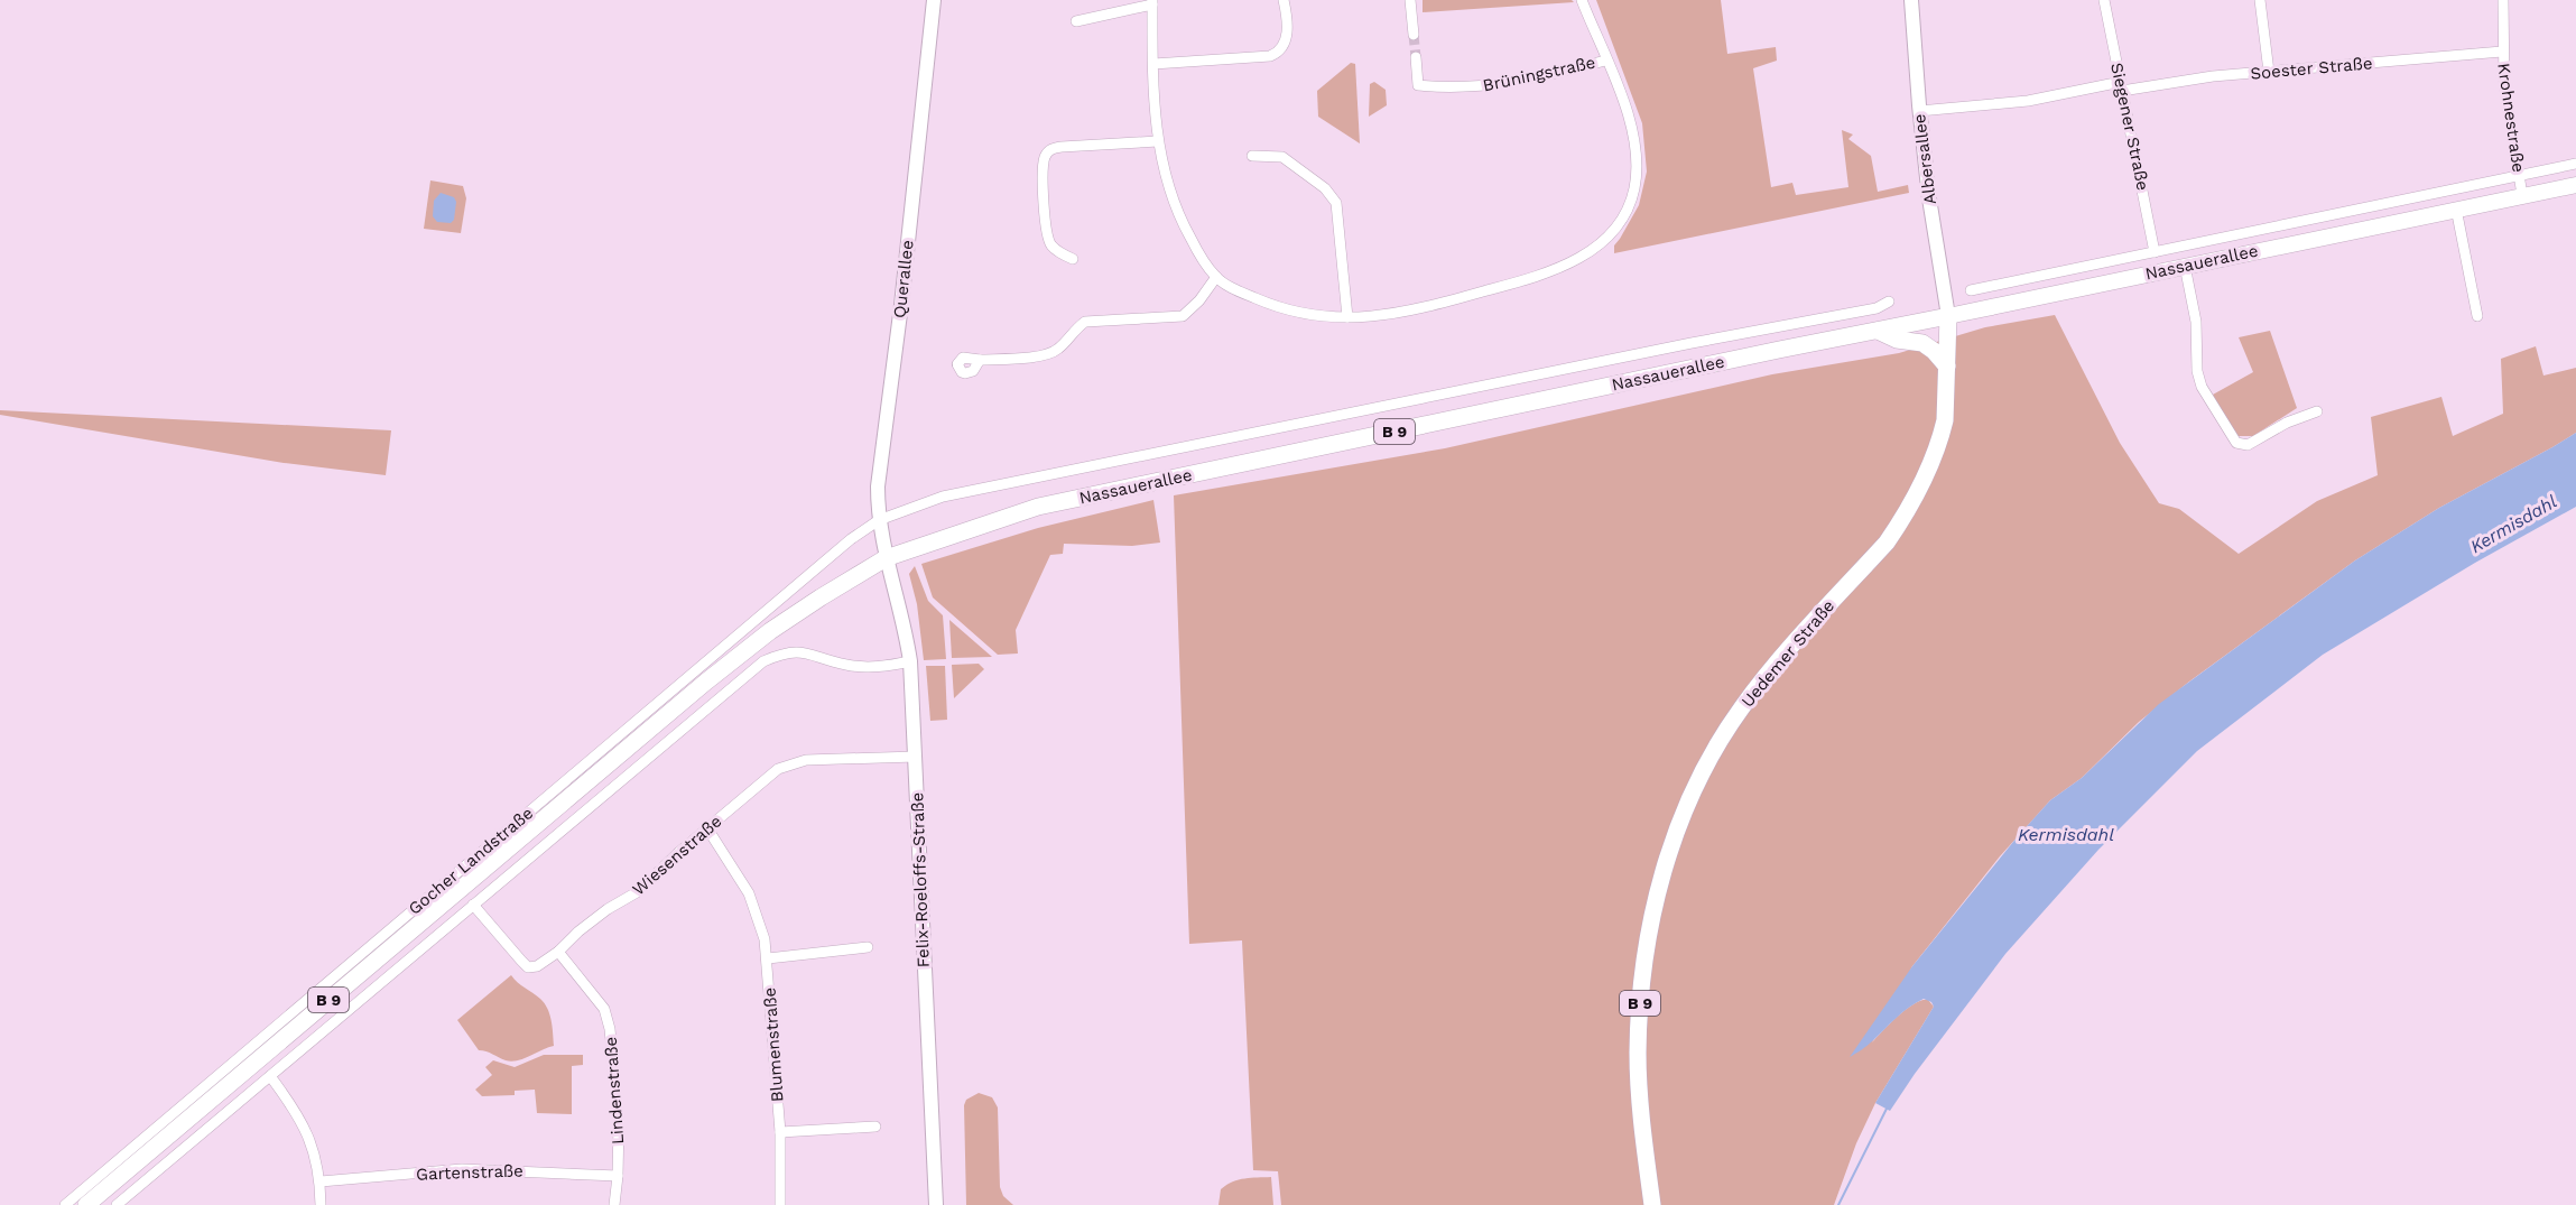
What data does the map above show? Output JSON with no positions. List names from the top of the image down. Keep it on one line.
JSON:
{"streets":{"main road":["Nassauerallee","B 9","Uedemer Straße","Gocher Landstraße"],"street":["Soester Straße","Brüningstraße","Krohnestraße","Siegener Straße","Albersallee","Querallee","Wiesenstraße","Felix-Roeloffs-Straße","Blumenstraße","Lindenstraße","Gartenstraße"]},"crossings":[["Soester Straße","Krohnestraße"],["Soester Straße","Siegener Straße"],["Soester Straße","Albersallee"],["Krohnestraße","Nassauerallee"],["Siegener Straße","Nassauerallee"],["Albersallee","Nassauerallee"],["Albersallee","Uedemer Straße"],["Nassauerallee","Querallee"],["Nassauerallee","Uedemer Straße"],["Nassauerallee","Gocher Landstraße"],["Nassauerallee","Felix-Roeloffs-Straße"],["Querallee","Gocher Landstraße"],["Querallee","Felix-Roeloffs-Straße"],["Wiesenstraße","Gocher Landstraße"],["Wiesenstraße","Felix-Roeloffs-Straße"],["Wiesenstraße","Blumenstraße"],["Wiesenstraße","Lindenstraße"],["Gocher Landstraße","Felix-Roeloffs-Straße"],["Lindenstraße","Gartenstraße"]],"water":["Kermisdahl"]}
